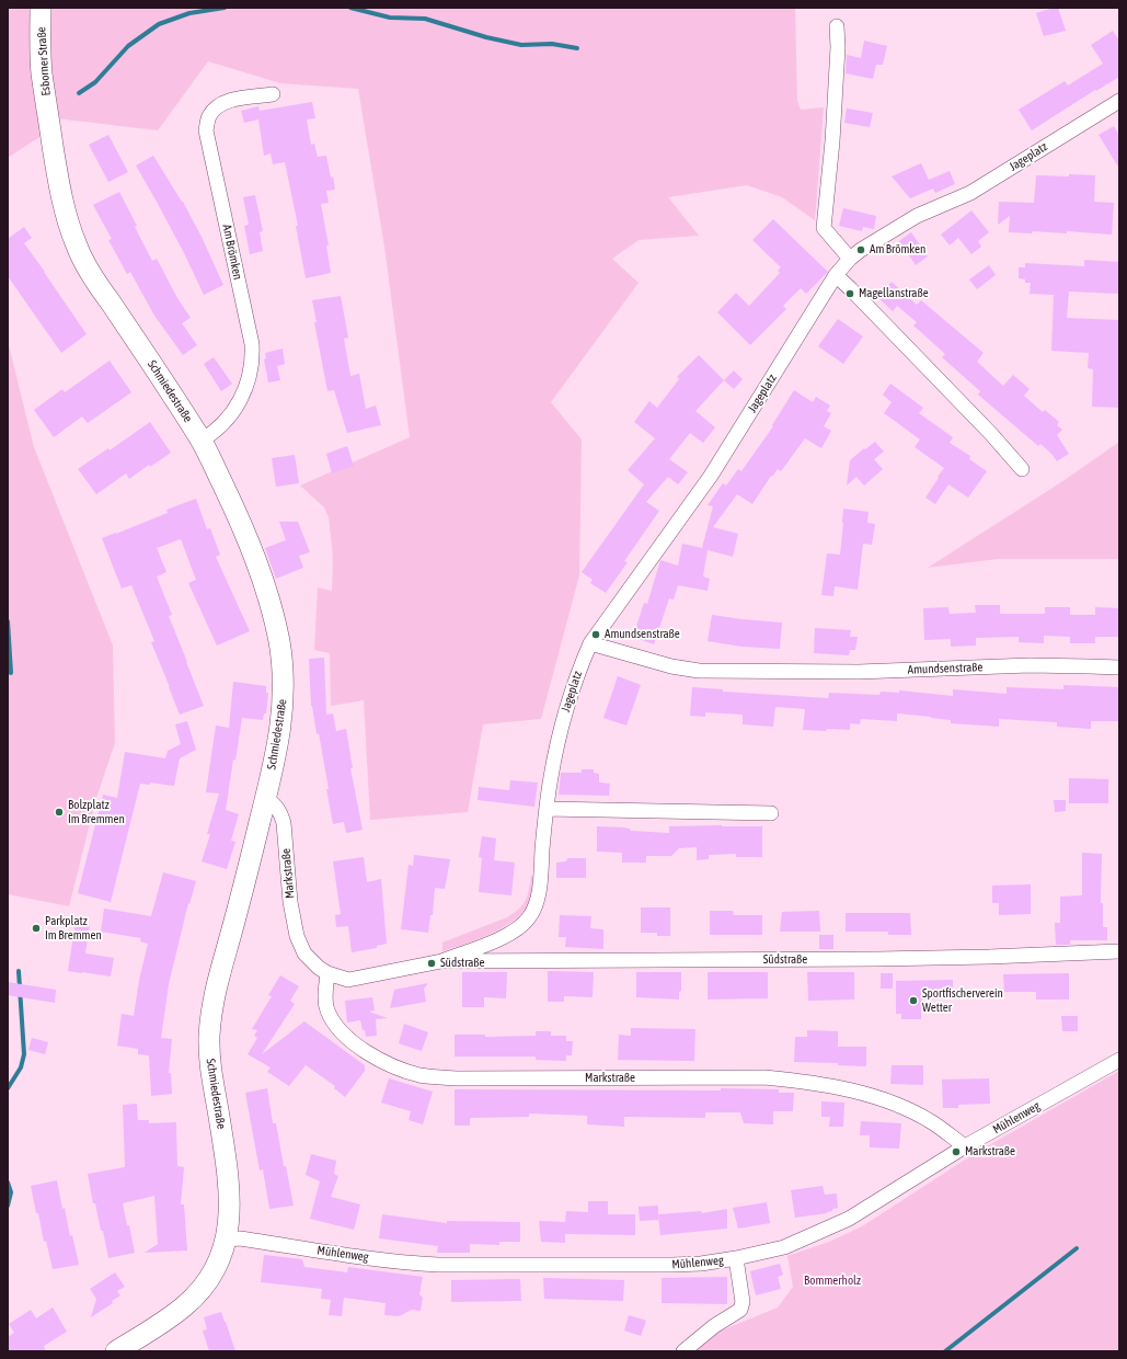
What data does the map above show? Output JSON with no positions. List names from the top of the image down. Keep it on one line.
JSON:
{"streets":{"main road":["Esborner Straße","Schmiedestraße"],"street":["Jageplatz","Am Brömken","Amundsenstraße","Markstraße","Südstraße","Mühlenweg"]},"crossings":[["Esborner Straße","Schmiedestraße"],["Jageplatz","Amundsenstraße"],["Jageplatz","Südstraße"],["Am Brömken","Schmiedestraße"],["Schmiedestraße","Markstraße"],["Schmiedestraße","Mühlenweg"],["Markstraße","Südstraße"],["Markstraße","Mühlenweg"]],"parks":["Bommerholz"],"places":["Am Brömken","Magellanstraße","Amundsenstraße","Bolzplatz Im Bremmen","Parkplatz Im Bremmen","Südstraße","Sportfischerverein Wetter","Markstraße"]}
